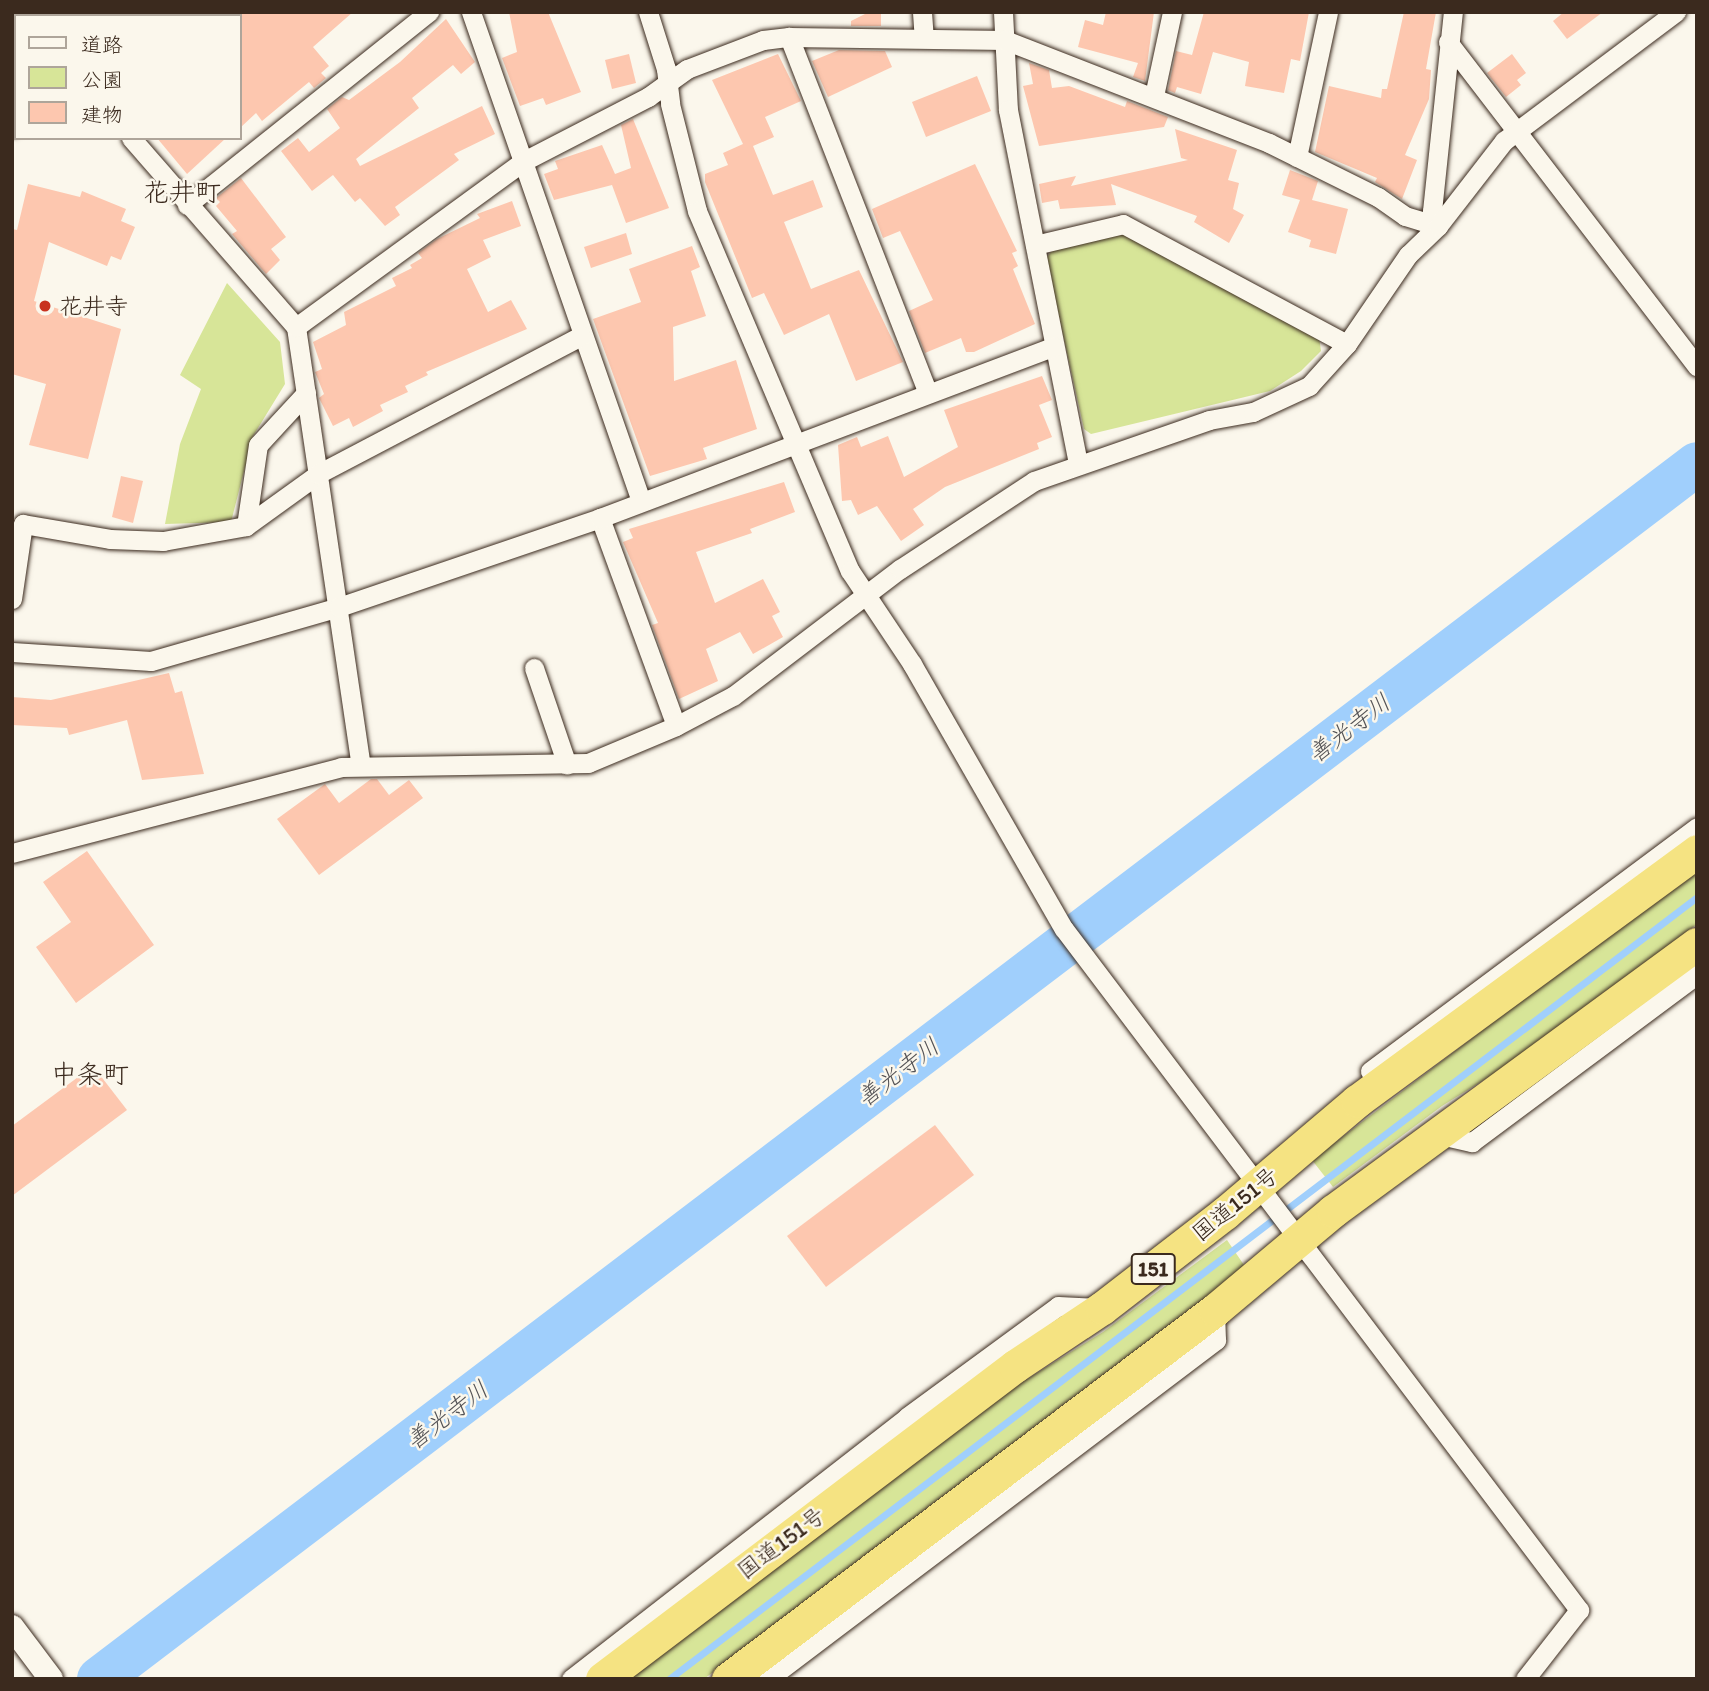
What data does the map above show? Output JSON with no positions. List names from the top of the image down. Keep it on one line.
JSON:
{"streets":{"highway":["国道151号","151"]},"districts":["花井町","中条町"],"water":["善光寺川"],"places":["花井寺"],"legend":["道路","公園","建物"]}
